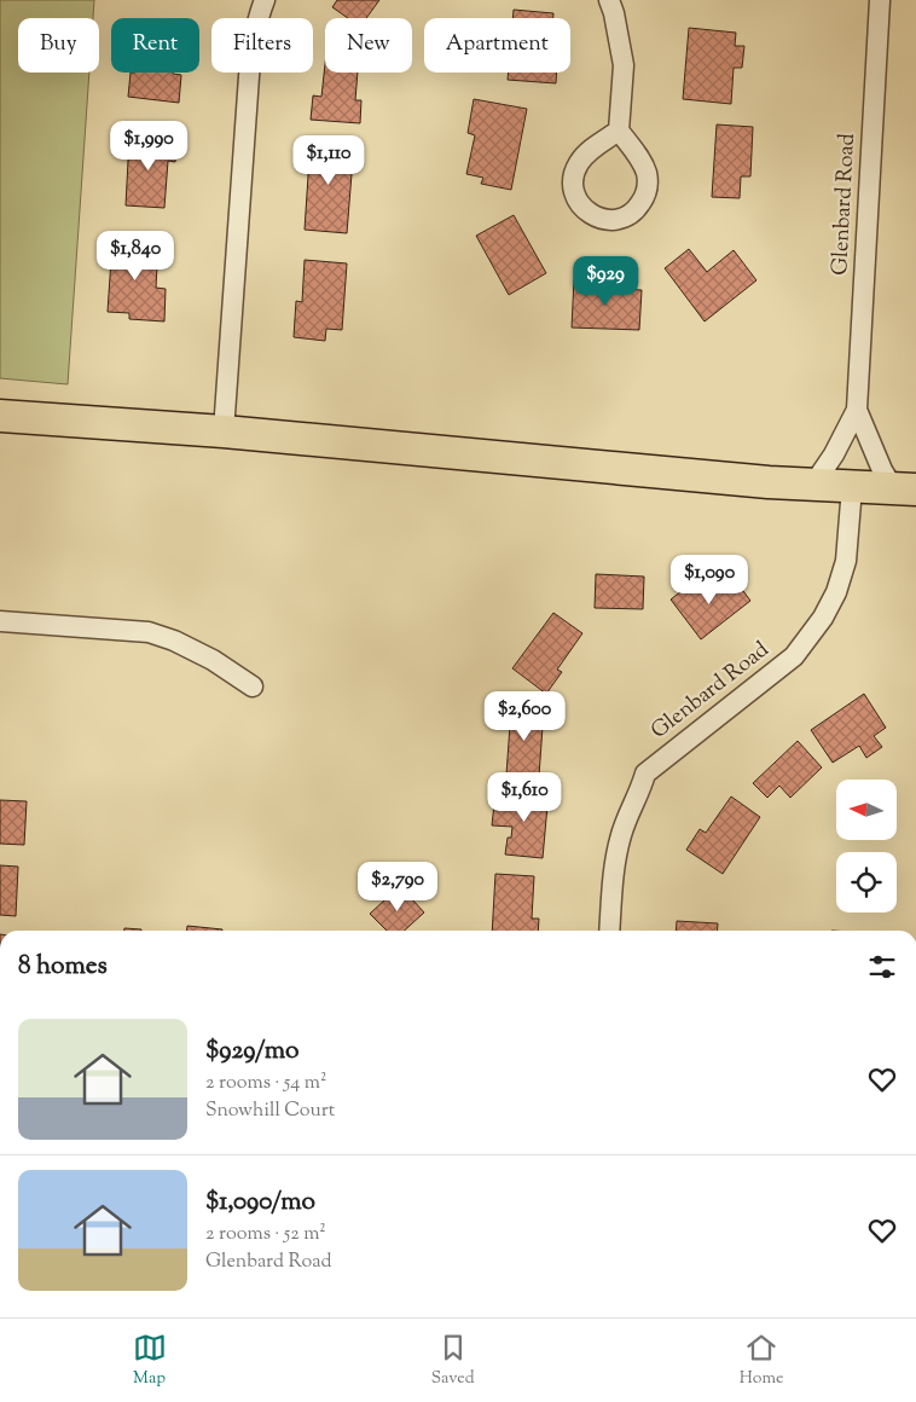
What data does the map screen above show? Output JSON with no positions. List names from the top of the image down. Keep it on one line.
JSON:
{"streets":{"street":["Glenbard Road"]},"north":"left","page":{"chip":["Buy","Rent","Filters","New","Apartment"],"price":["$1,990","$1,110","$1,840","$929","$1,090","$2,600","$1,610","$2,790"],"heading":"8 homes","list":[{"name":"$929/mo","note":"2 rooms · 54 m² · Snowhill Court"},{"name":"$1,090/mo","note":"2 rooms · 52 m² · Glenbard Road"}],"tabs":["Map","Saved","Home"]}}
